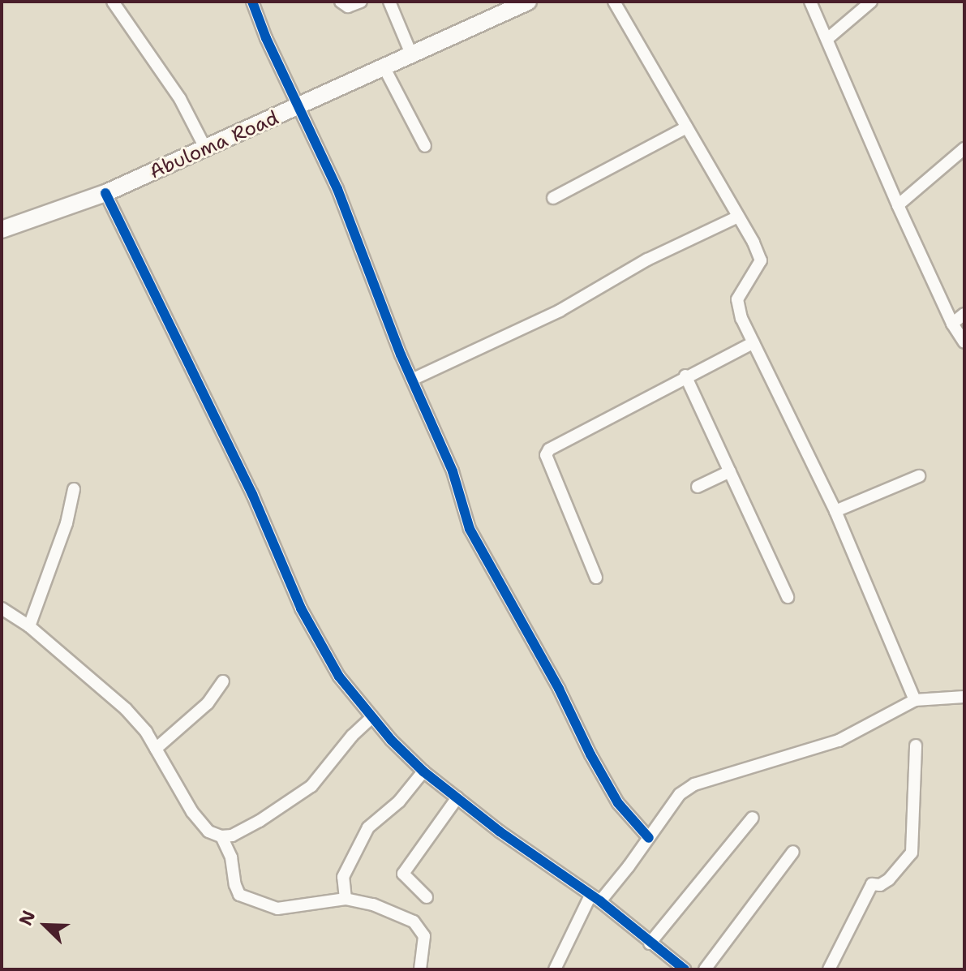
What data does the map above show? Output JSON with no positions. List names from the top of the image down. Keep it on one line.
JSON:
{"streets":{"street":["Abuloma Road"]},"north":"top left"}
